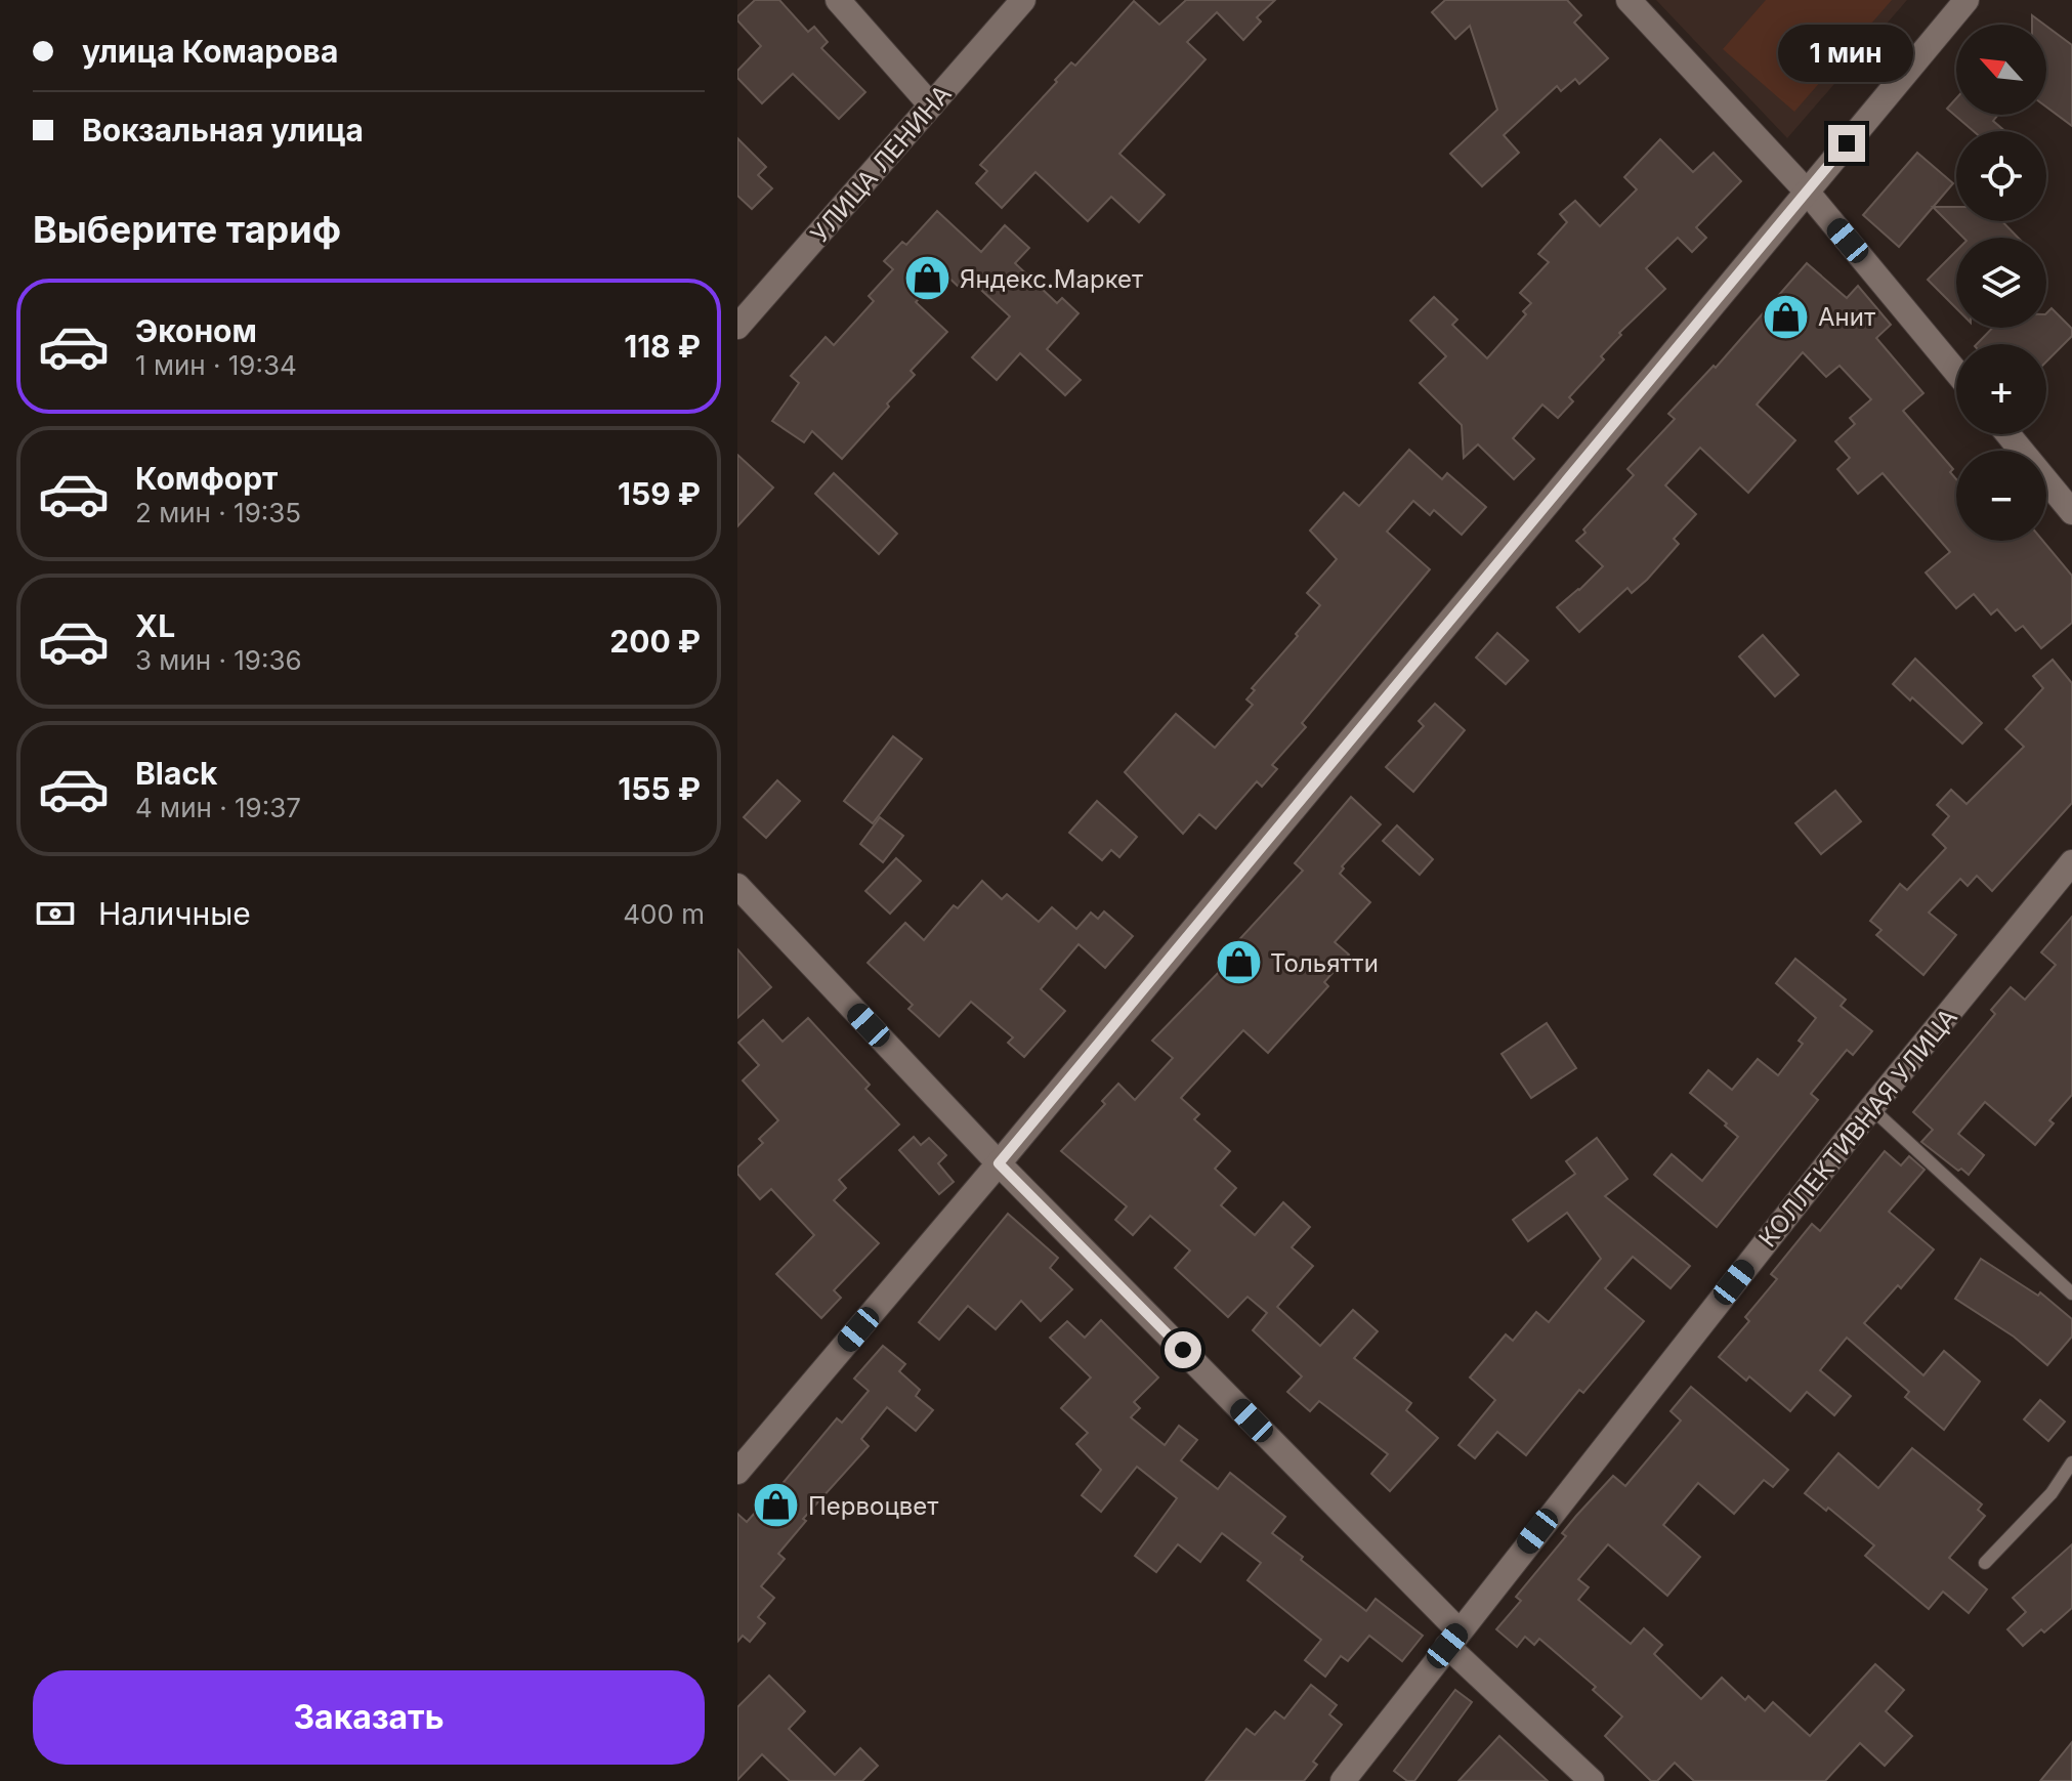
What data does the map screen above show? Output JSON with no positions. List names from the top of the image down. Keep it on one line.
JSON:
{"streets":{"street":["УЛИЦА ЛЕНИНА","КОЛЛЕКТИВНАЯ УЛИЦА"]},"places":{"shop":["Яндекс.Маркет","Анит","Тольятти","Первоцвет"]},"north":"top left","page":{"banner":["улица Комарова","Вокзальная улица"],"map_buttons":["+","−"],"bubble":"1 мин","heading":"Выберите тариф","list":[{"name":"Эконом","note":"1 мин · 19:34","value":"118 ₽"},{"name":"Комфорт","note":"2 мин · 19:35","value":"159 ₽"},{"name":"XL","note":"3 мин · 19:36","value":"200 ₽"},{"name":"Black","note":"4 мин · 19:37","value":"155 ₽"}],"pay":["Наличные","400 m"],"buttons":"Заказать"}}
